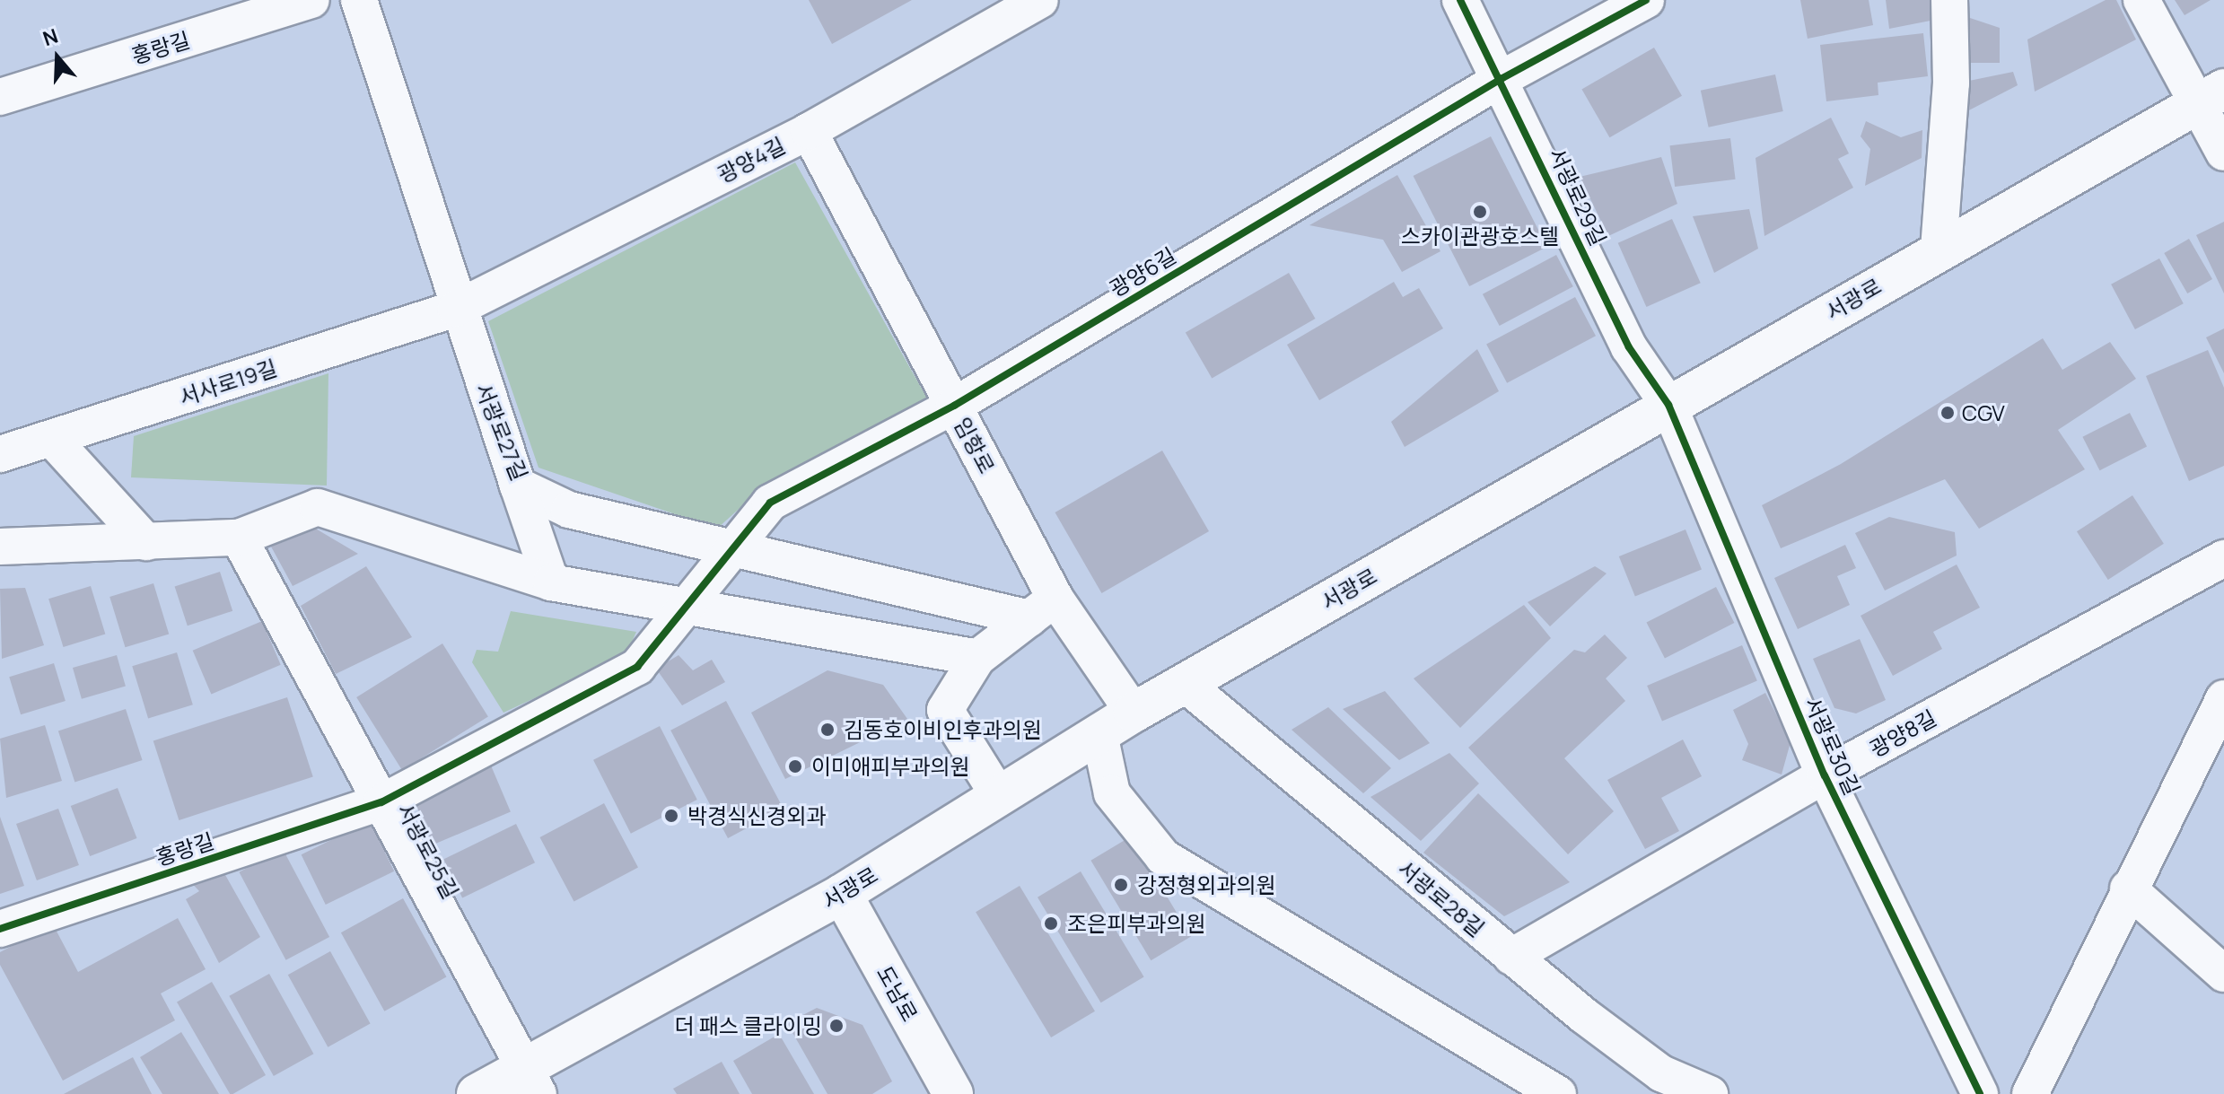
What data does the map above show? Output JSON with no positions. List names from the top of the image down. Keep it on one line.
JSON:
{"streets":{"main road":["서광로","도남로"],"street":["홍랑길","광양4길","서광로29길","광양6길","서사로19길","서광로27길","임항로","광양8길","서광로30길","서광로25길","서광로28길"]},"crossings":[["홍랑길","광양6길"],["홍랑길","서광로25길"],["광양4길","서사로19길"],["광양4길","서광로27길"],["광양4길","임항로"],["서광로29길","광양6길"],["서광로29길","서광로"],["서광로29길","서광로30길"],["광양6길","서광로27길"],["광양6길","임항로"],["서광로","임항로"],["서광로","서광로30길"],["서광로","서광로25길"],["서광로","서광로28길"],["서광로","도남로"],["서사로19길","서광로27길"],["서광로27길","임항로"],["광양8길","서광로30길"],["광양8길","서광로28길"]],"places":["스카이관광호스텔","CGV","김동호이비인후과의원","이미애피부과의원","박경식신경외과","강정형외과의원","조은피부과의원","더 패스 클라이밍"],"north":"top"}
